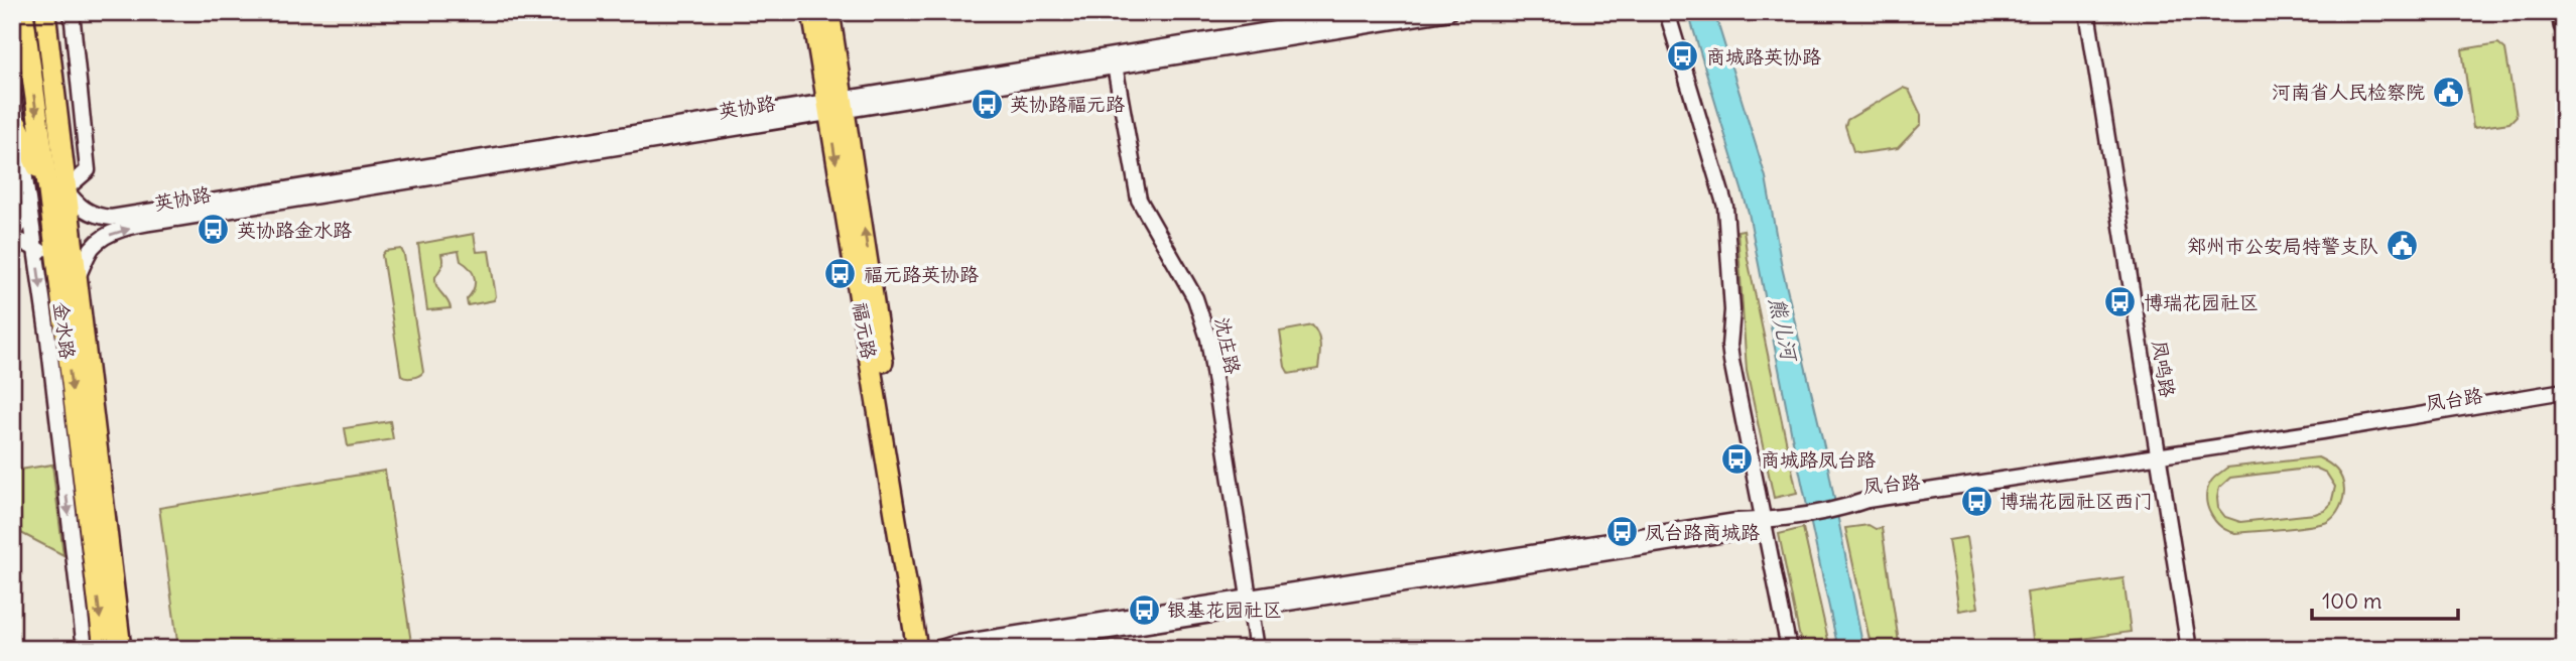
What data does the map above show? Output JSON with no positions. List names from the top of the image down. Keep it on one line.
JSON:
{"streets":{"main road":["金水路","福元路"],"street":["英协路","沈庄路","凤鸣路","凤台路"]},"crossings":[["英协路","金水路"],["英协路","福元路"],["英协路","沈庄路"],["沈庄路","凤台路"],["凤鸣路","凤台路"]],"water":["熊儿河"],"places":{"bus stop":["商城路英协路","英协路福元路","英协路金水路","福元路英协路","博瑞花园社区","商城路凤台路","博瑞花园社区西门","凤台路商城路","银基花园社区"],"public building":["河南省人民检察院","郑州市公安局特警支队"]},"scale_bar":"100 m"}
